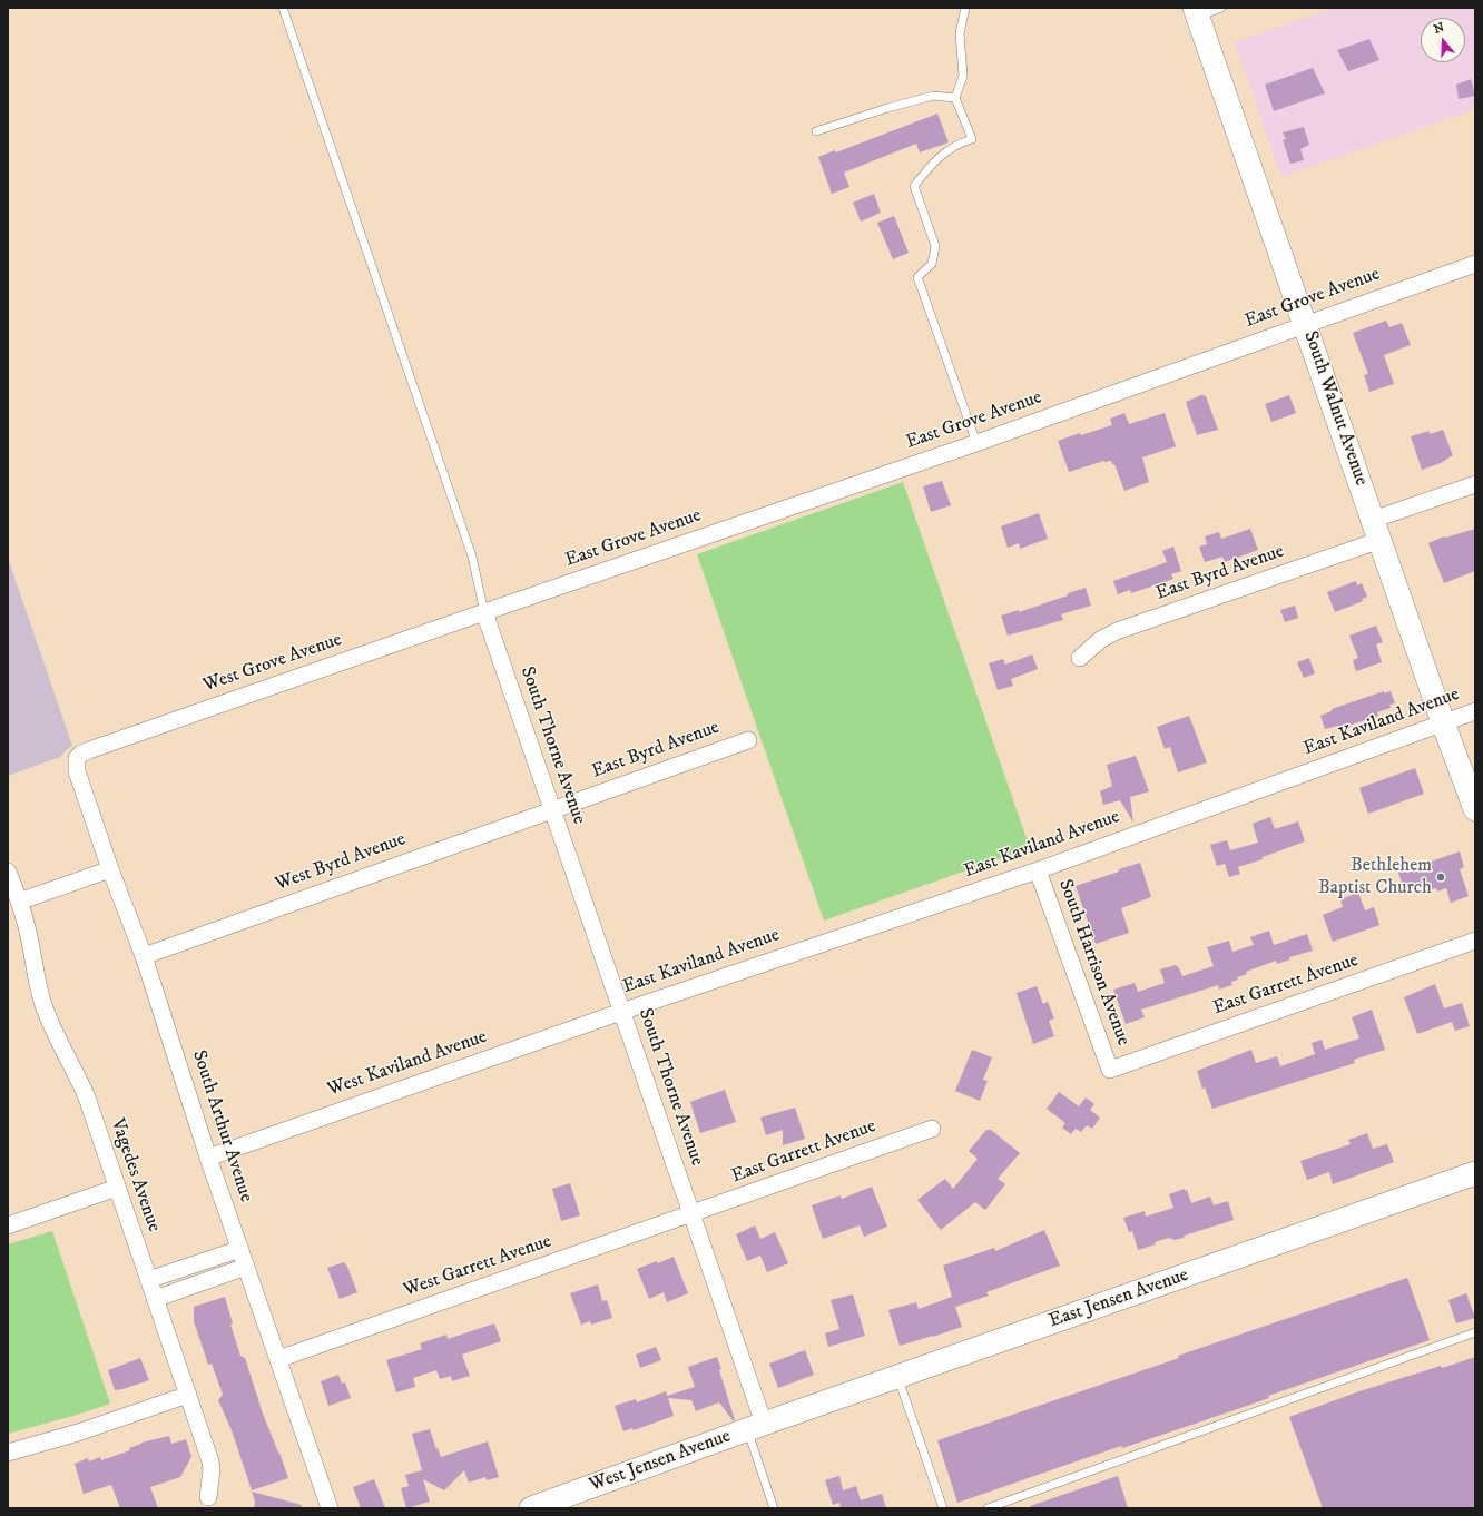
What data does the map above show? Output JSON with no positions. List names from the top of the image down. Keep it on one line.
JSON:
{"streets":{"street":["East Grove Avenue","South Walnut Avenue","East Byrd Avenue","West Grove Avenue","East Kaviland Avenue","South Thorne Avenue","West Byrd Avenue","South Harrison Avenue","East Garrett Avenue","West Kaviland Avenue","South Arthur Avenue","Vagedes Avenue","West Garrett Avenue","East Jensen Avenue","West Jensen Avenue"]},"crossings":[["East Grove Avenue","South Walnut Avenue"],["East Grove Avenue","West Grove Avenue"],["East Grove Avenue","South Thorne Avenue"],["South Walnut Avenue","East Byrd Avenue"],["South Walnut Avenue","East Kaviland Avenue"],["East Byrd Avenue","South Thorne Avenue"],["East Byrd Avenue","West Byrd Avenue"],["West Grove Avenue","South Thorne Avenue"],["West Grove Avenue","South Arthur Avenue"],["East Kaviland Avenue","South Thorne Avenue"],["East Kaviland Avenue","South Harrison Avenue"],["East Kaviland Avenue","West Kaviland Avenue"],["South Thorne Avenue","West Byrd Avenue"],["South Thorne Avenue","East Garrett Avenue"],["South Thorne Avenue","West Kaviland Avenue"],["South Thorne Avenue","West Garrett Avenue"],["South Thorne Avenue","East Jensen Avenue"],["South Thorne Avenue","West Jensen Avenue"],["West Byrd Avenue","South Arthur Avenue"],["South Harrison Avenue","East Garrett Avenue"],["East Garrett Avenue","West Garrett Avenue"],["West Kaviland Avenue","South Arthur Avenue"],["South Arthur Avenue","West Garrett Avenue"],["East Jensen Avenue","West Jensen Avenue"]],"places":["Bethlehem Baptist Church"],"north":"top"}
